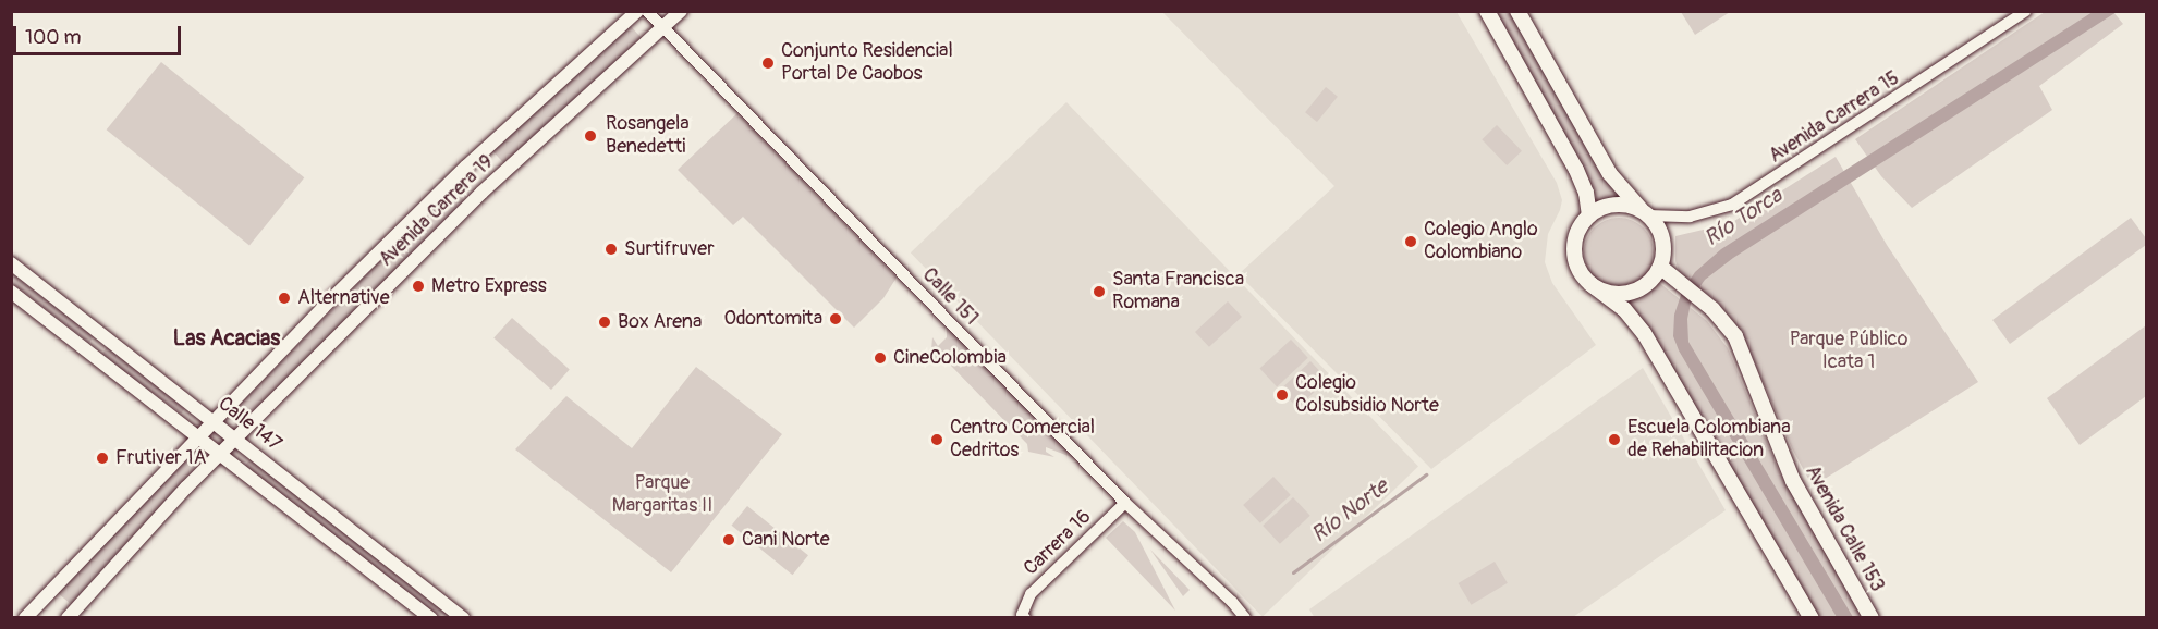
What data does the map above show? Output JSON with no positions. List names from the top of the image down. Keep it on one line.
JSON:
{"streets":{"main road":["Avenida Carrera 19","Calle 147","Avenida Calle 153"],"street":["Avenida Carrera 15","Calle 151","Carrera 16"]},"crossings":[["Avenida Carrera 15","Avenida Calle 153"],["Avenida Carrera 19","Calle 151"],["Avenida Carrera 19","Calle 147"],["Calle 151","Carrera 16"]],"districts":["Las Acacias"],"water":["Río Torca","Río Norte"],"parks":["Parque Público Icata 1","Parque Margaritas II"],"places":["Conjunto Residencial Portal De Caobos","Rosangela Benedetti","Colegio Anglo Colombiano","Surtifruver","Metro Express","Santa Francisca Romana","Alternative","Odontomita","Box Arena","CineColombia","Colegio Colsubsidio Norte","Centro Comercial Cedritos","Escuela Colombiana de Rehabilitacion","Frutiver 1A","Cani Norte"],"scale_bar":"100 m"}
